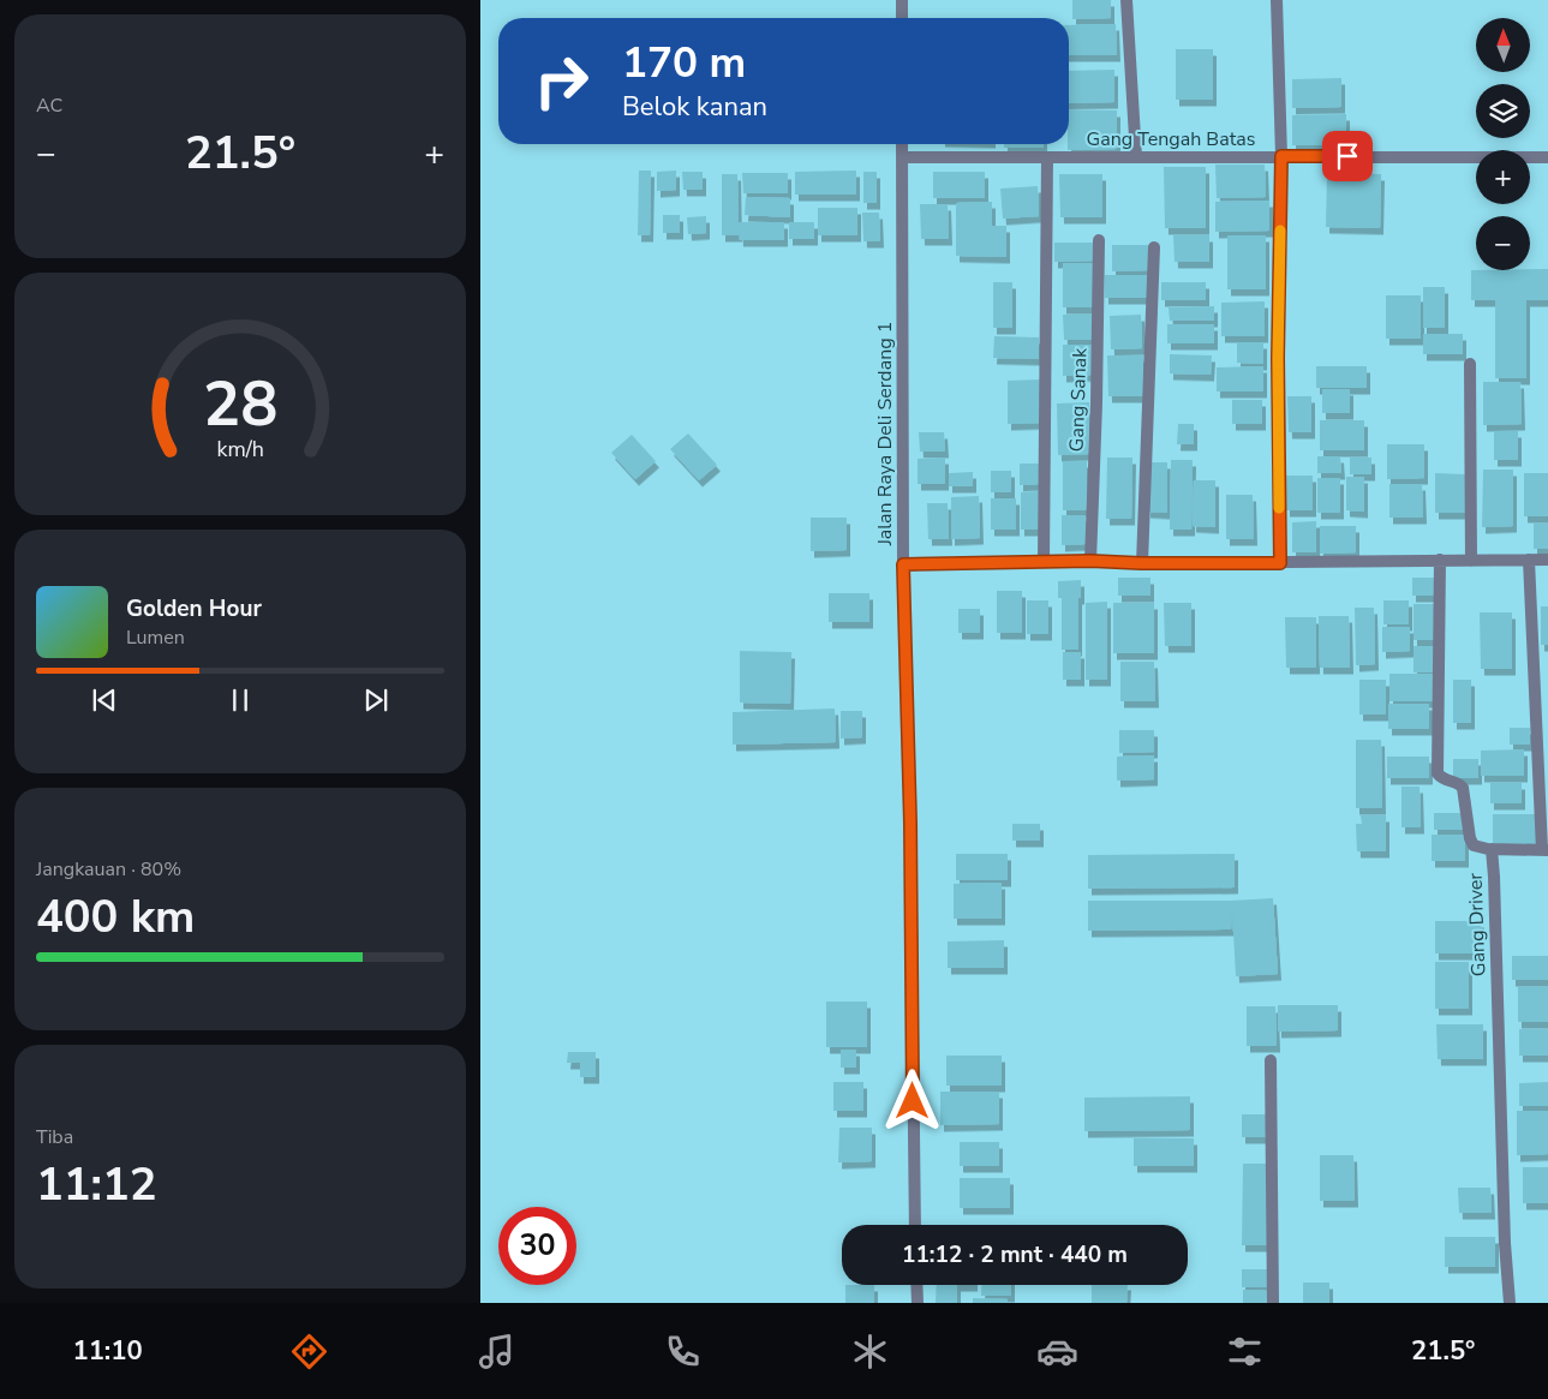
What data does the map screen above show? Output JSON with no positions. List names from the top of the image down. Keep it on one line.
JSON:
{"streets":{"street":["Gang Tengah Batas","Gang Sanak","Jalan Raya Deli Serdang 1","Gang Driver"]},"crossings":[["Gang Tengah Batas","Jalan Raya Deli Serdang 1"]],"north":"top","page":{"tile":["AC",["Jangkauan · 80%","400 km"],["Tiba","11:12"]],"map_buttons":["+","−"],"turn":["170 m","Belok kanan"],"heat":["−","21.5°","+"],"song":["Golden Hour","Lumen"],"limit":"30","trip":"11:12 · 2 mnt · 440 m","tabs":["11:10","21.5°"],"gauge":["28","km/h"]}}
